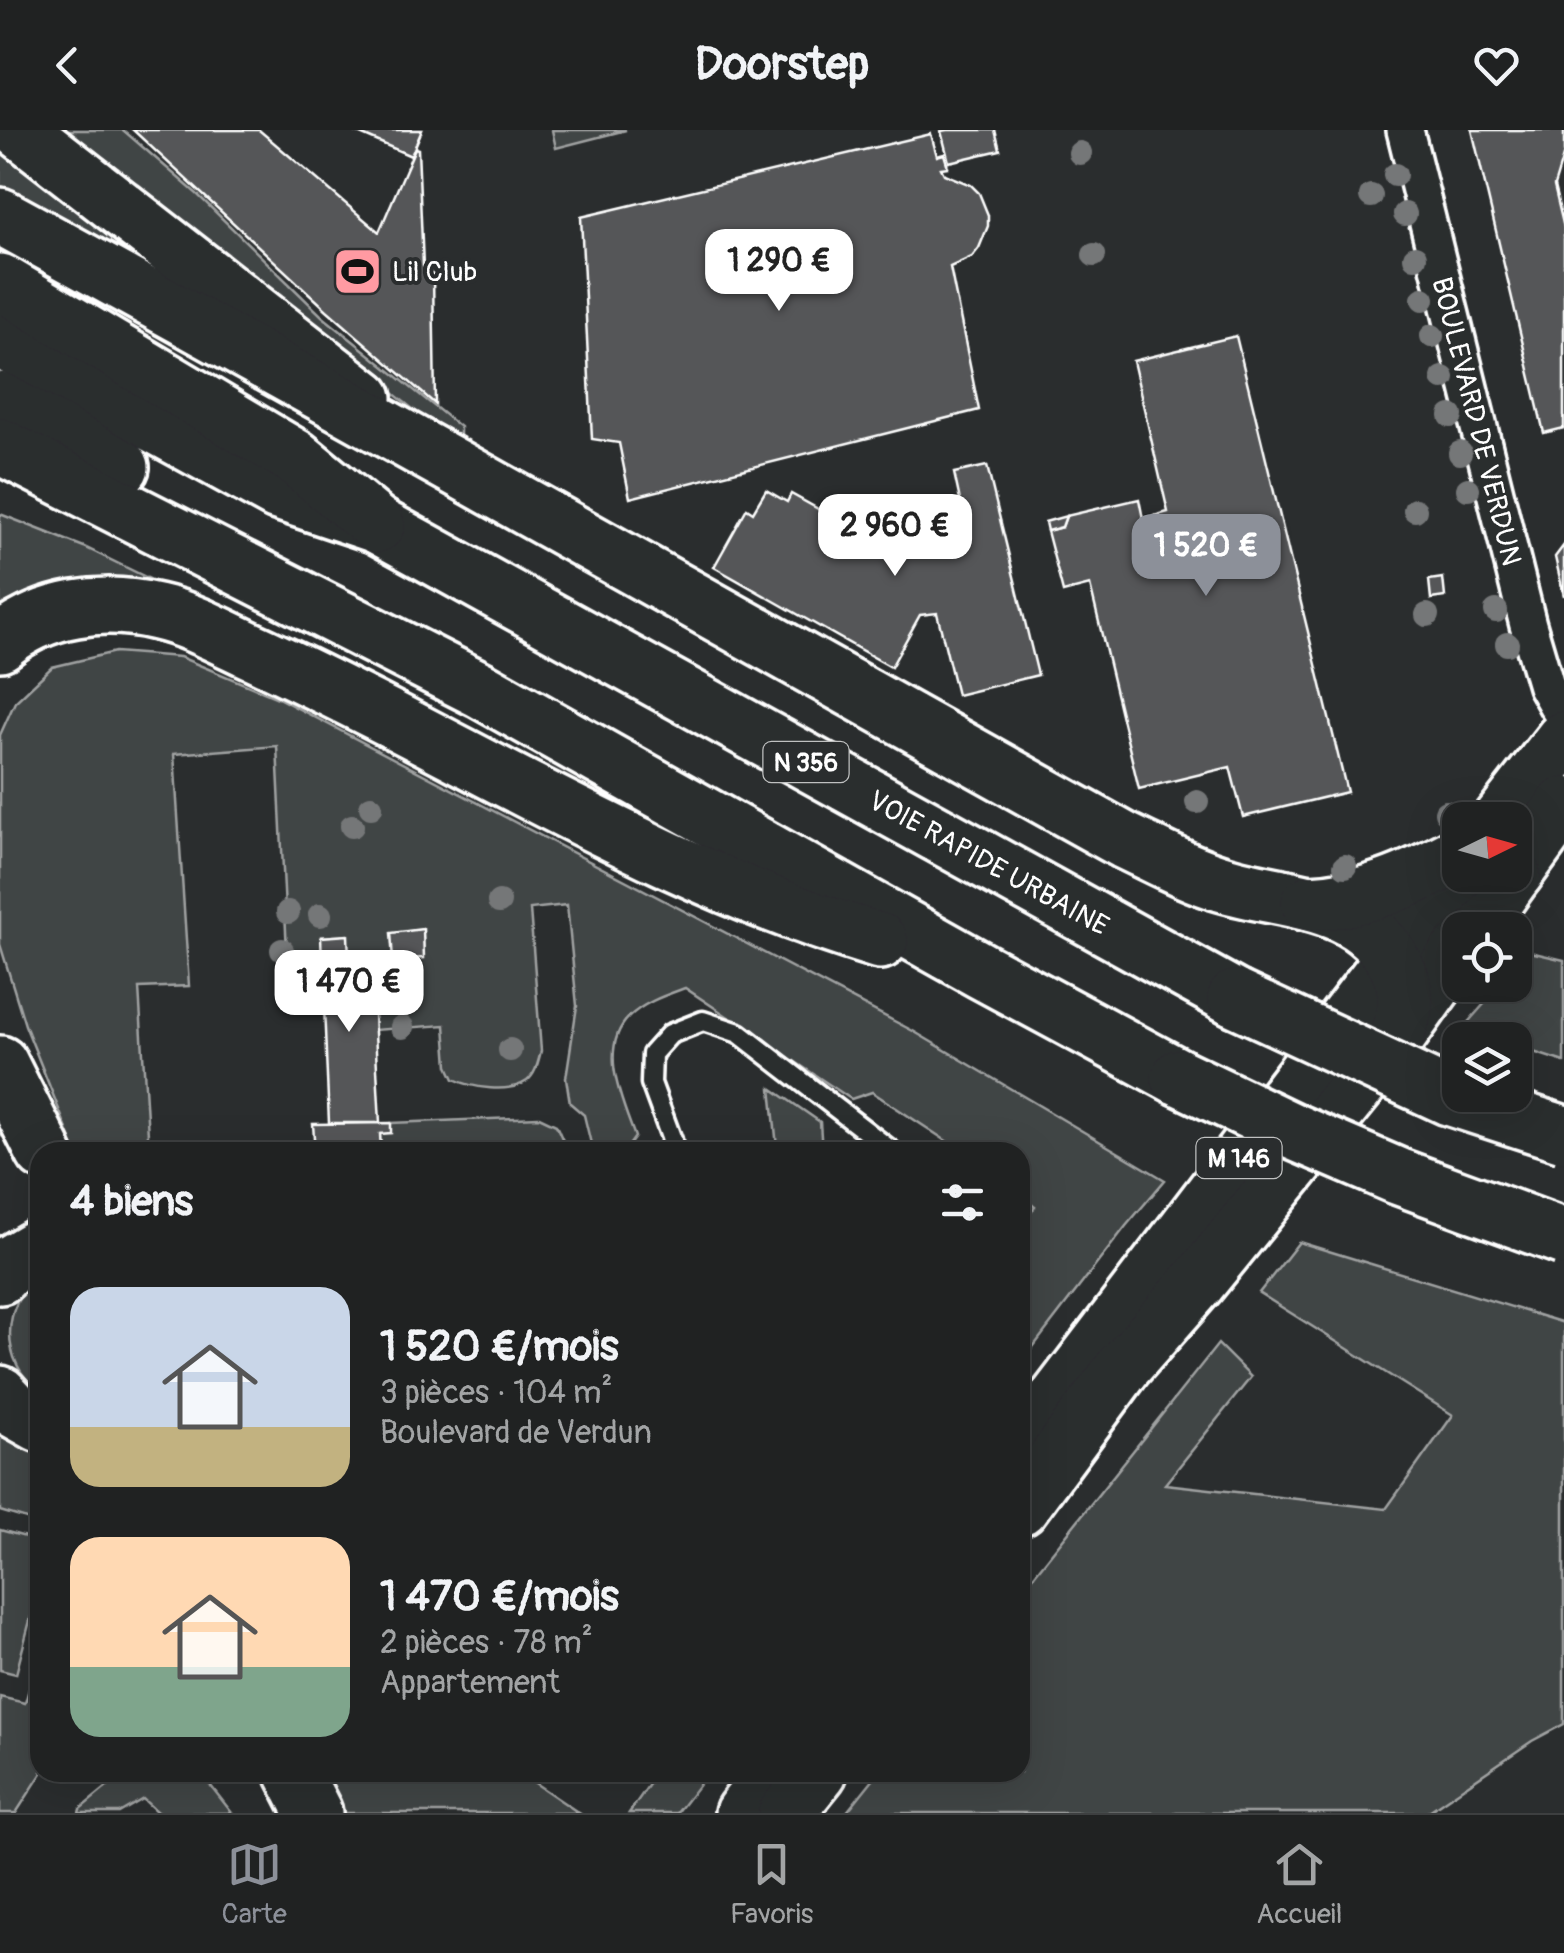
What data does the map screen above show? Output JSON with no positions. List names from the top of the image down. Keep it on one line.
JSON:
{"streets":{"main road":["N 356","VOIE RAPIDE URBAINE","M 146"],"street":["BOULEVARD DE VERDUN"]},"crossings":[["N 356","VOIE RAPIDE URBAINE"]],"places":{"sports":["Lil Club"]},"north":"right","page":{"header":"Doorstep","price":["1 290 €","2 960 €","1 520 €","1 470 €"],"heading":"4 biens","list":[{"name":"1 520 €/mois","note":"3 pièces · 104 m² · Boulevard de Verdun"},{"name":"1 470 €/mois","note":"2 pièces · 78 m² · Appartement"}],"tabs":["Carte","Favoris","Accueil"]}}
